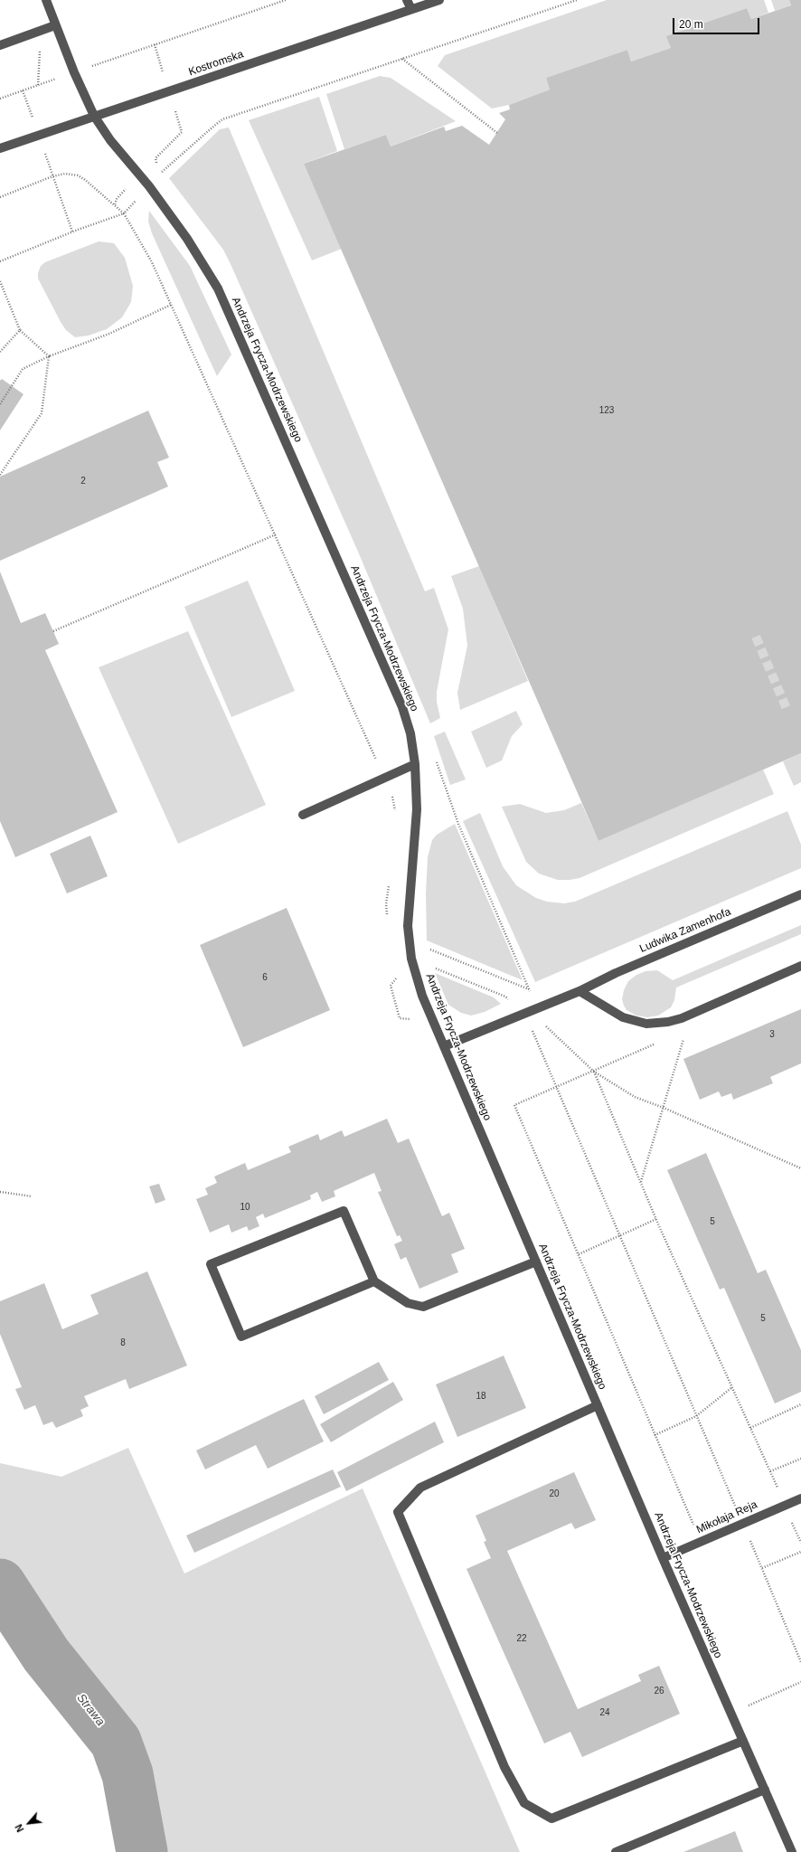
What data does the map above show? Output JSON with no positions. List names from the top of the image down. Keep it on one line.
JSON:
{"streets":{"street":["Kostromska","Andrzeja Frycza-Modrzewskiego","Ludwika Zamenhofa","Mikołaja Reja"]},"crossings":[["Kostromska","Andrzeja Frycza-Modrzewskiego"],["Andrzeja Frycza-Modrzewskiego","Ludwika Zamenhofa"],["Andrzeja Frycza-Modrzewskiego","Mikołaja Reja"]],"water":["Strawa"],"house_numbers":["123","2","6","3","10","5","5","8","18","20","22","26","24"],"scale_bar":"20 m","north":"bottom left"}
